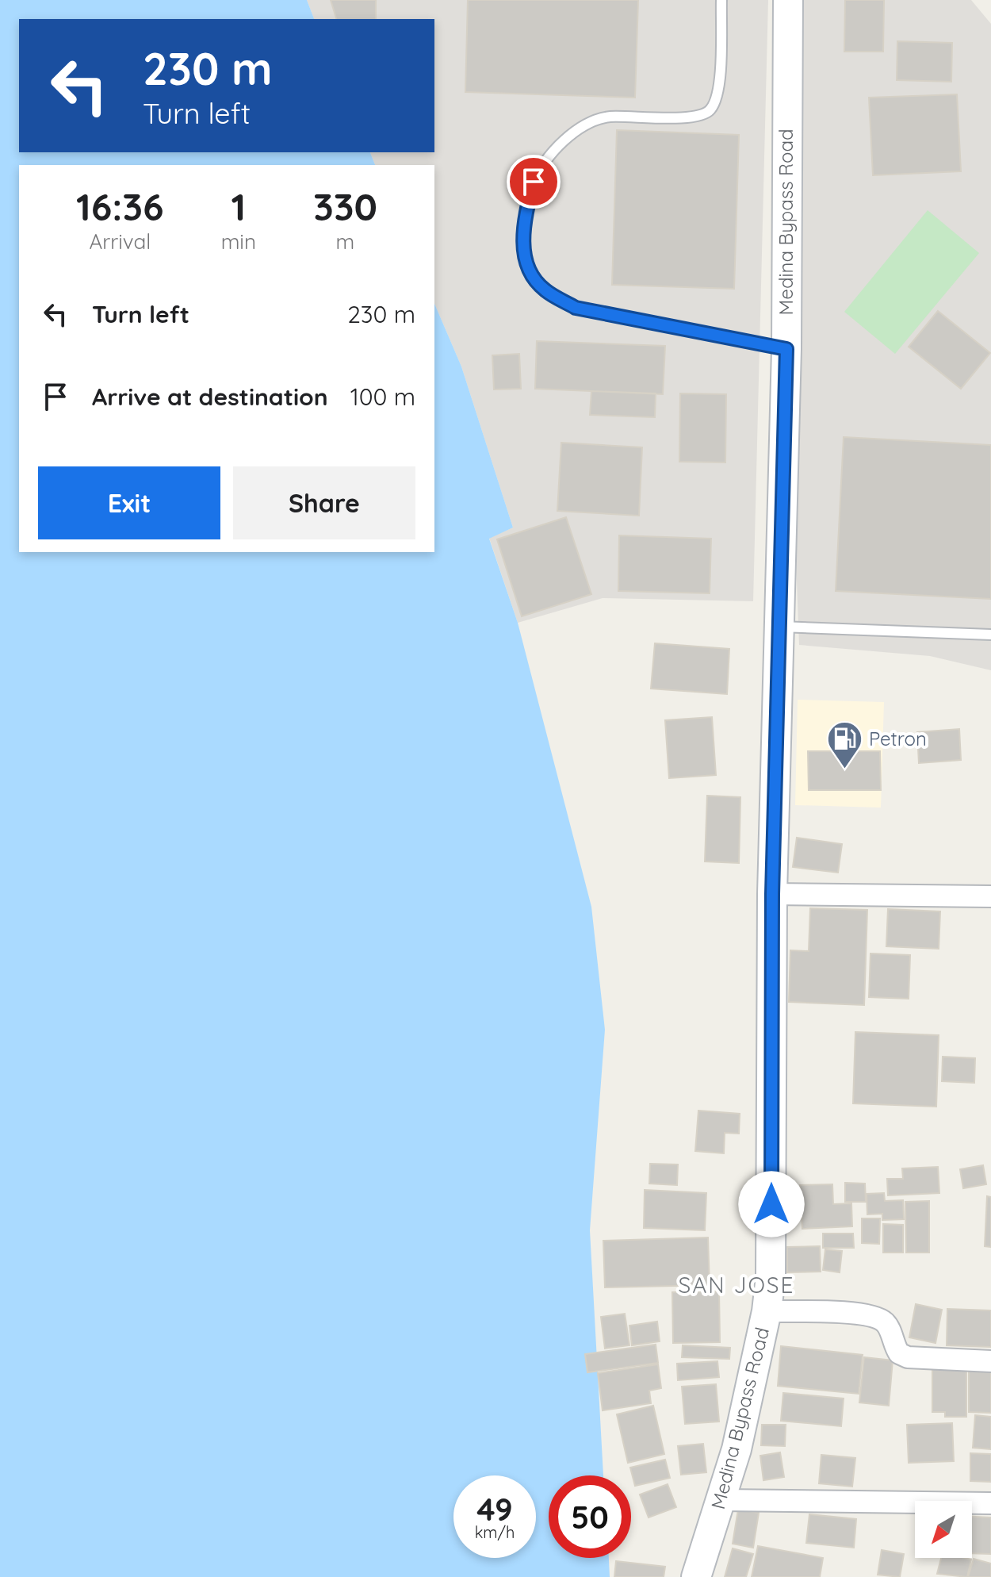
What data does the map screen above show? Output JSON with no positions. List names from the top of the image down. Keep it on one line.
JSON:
{"streets":{"main road":["Medina Bypass Road"]},"districts":["SAN JOSE"],"places":{"fuel station":["Petron"]},"north":"bottom left","page":{"turn":["230 m","Turn left"],"eta":["16:36","Arrival","1","min","330","m"],"list":[{"name":"Turn left","value":"230 m"},{"name":"Arrive at destination","value":"100 m"}],"buttons":["Exit","Share"],"speed":"49 km/h","limit":"50"}}
